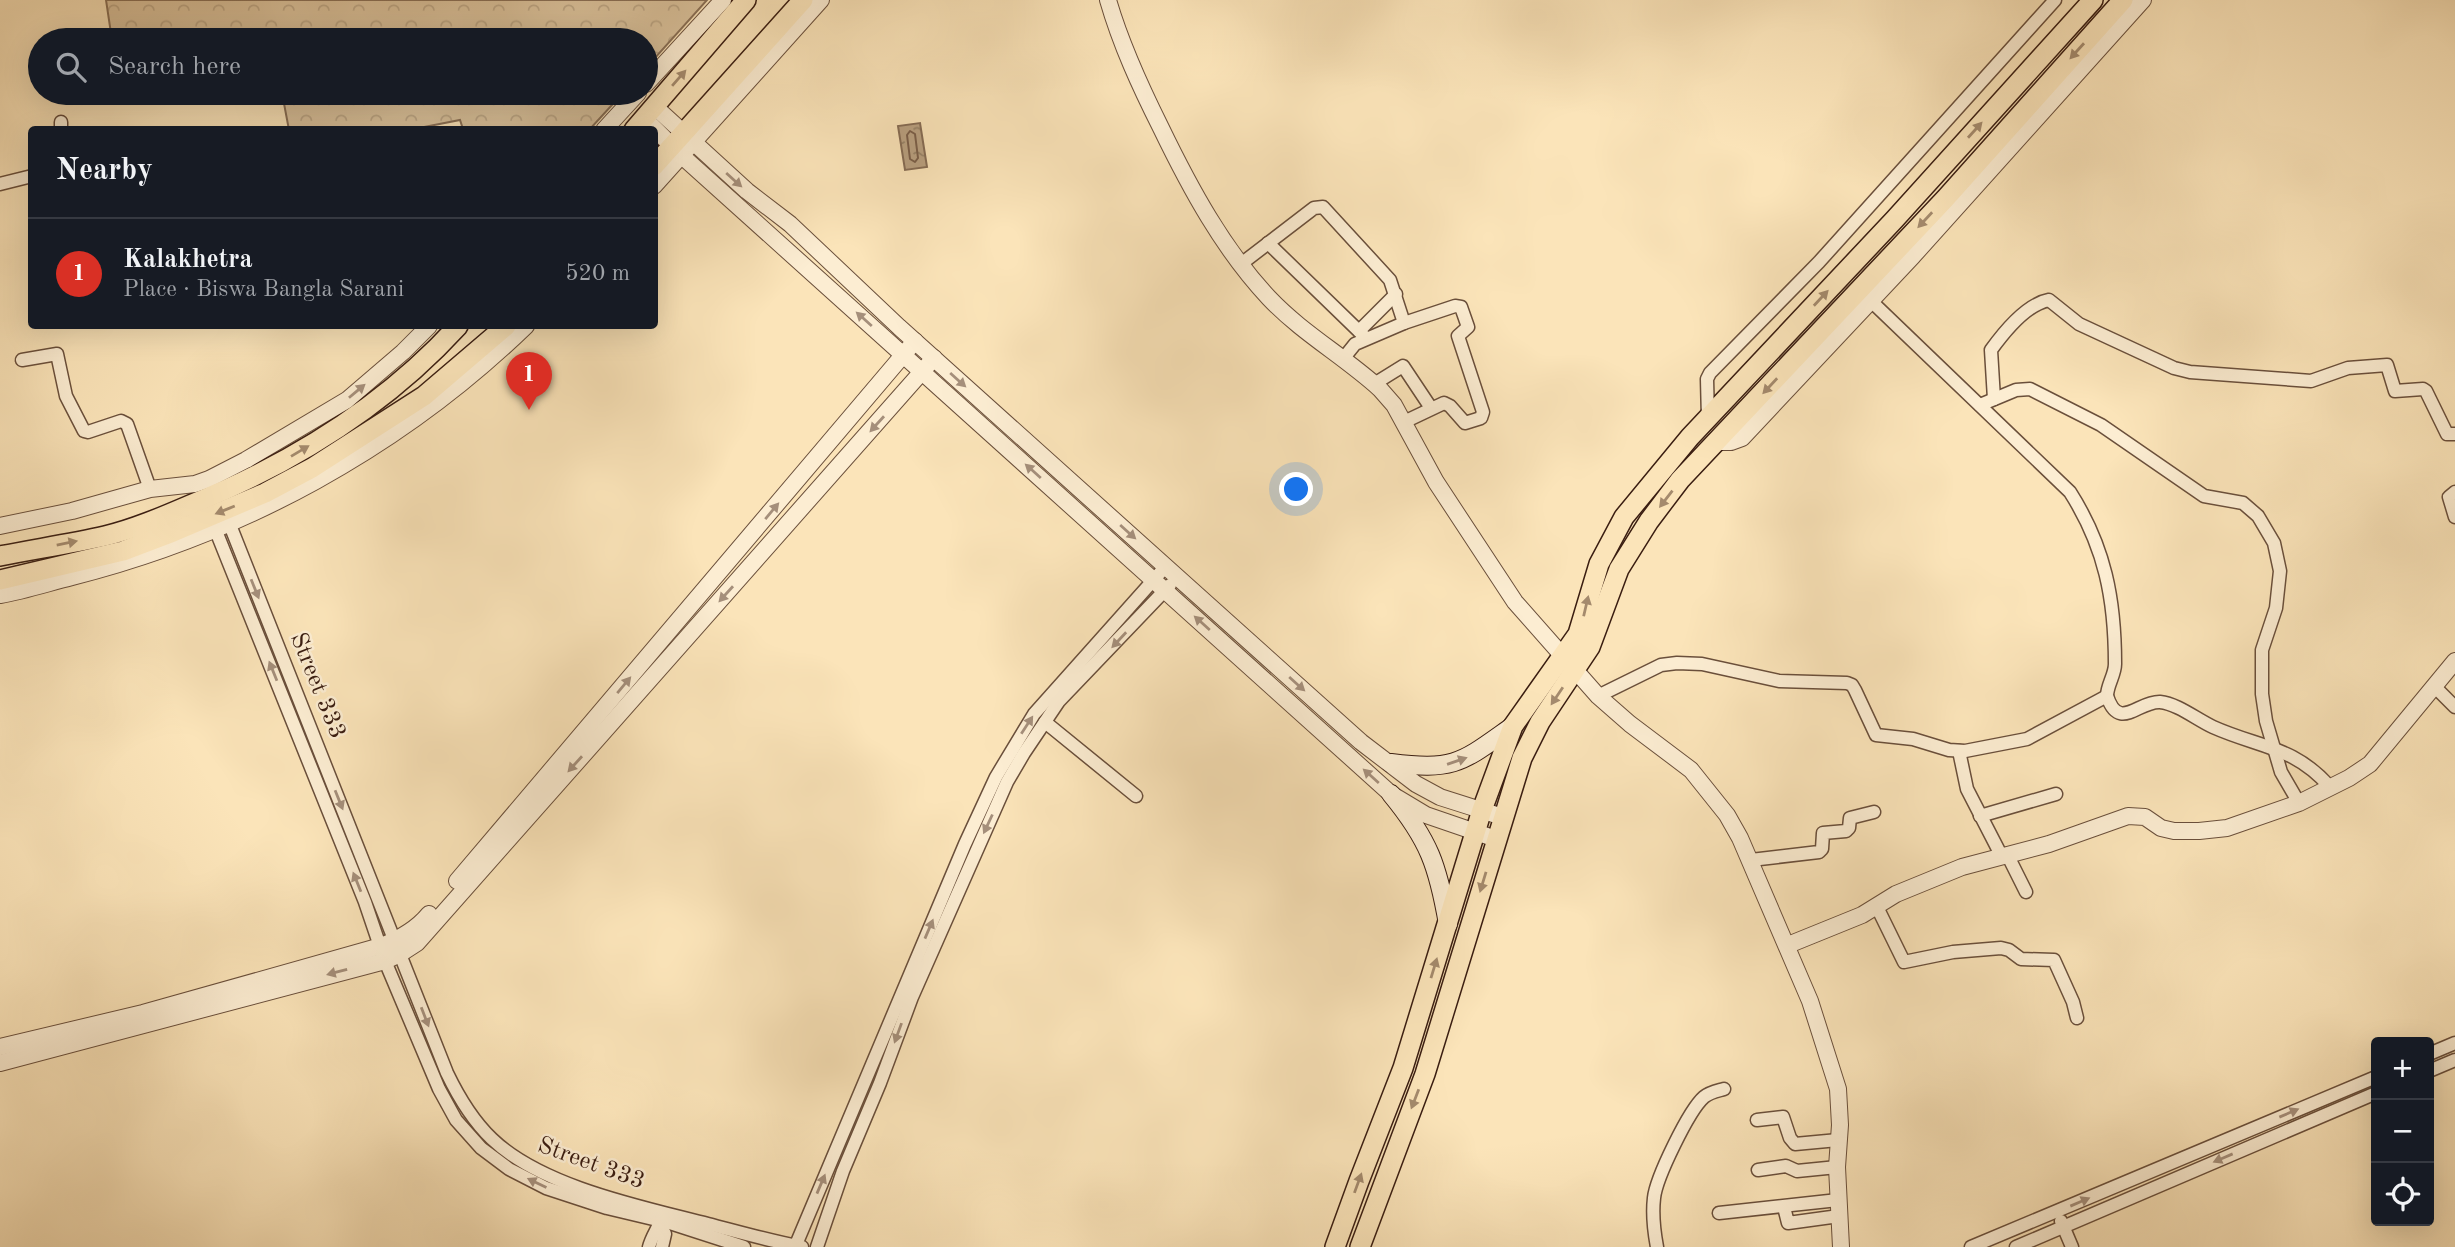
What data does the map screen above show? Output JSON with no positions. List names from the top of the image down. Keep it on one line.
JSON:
{"streets":{"street":["Street 333"]},"page":{"search":"Search here","heading":"Nearby","list":[{"mark":"1","name":"Kalakhetra","note":"Place · Biswa Bangla Sarani","value":"520 m"}],"pins":"1","map_buttons":["+","−"]}}
